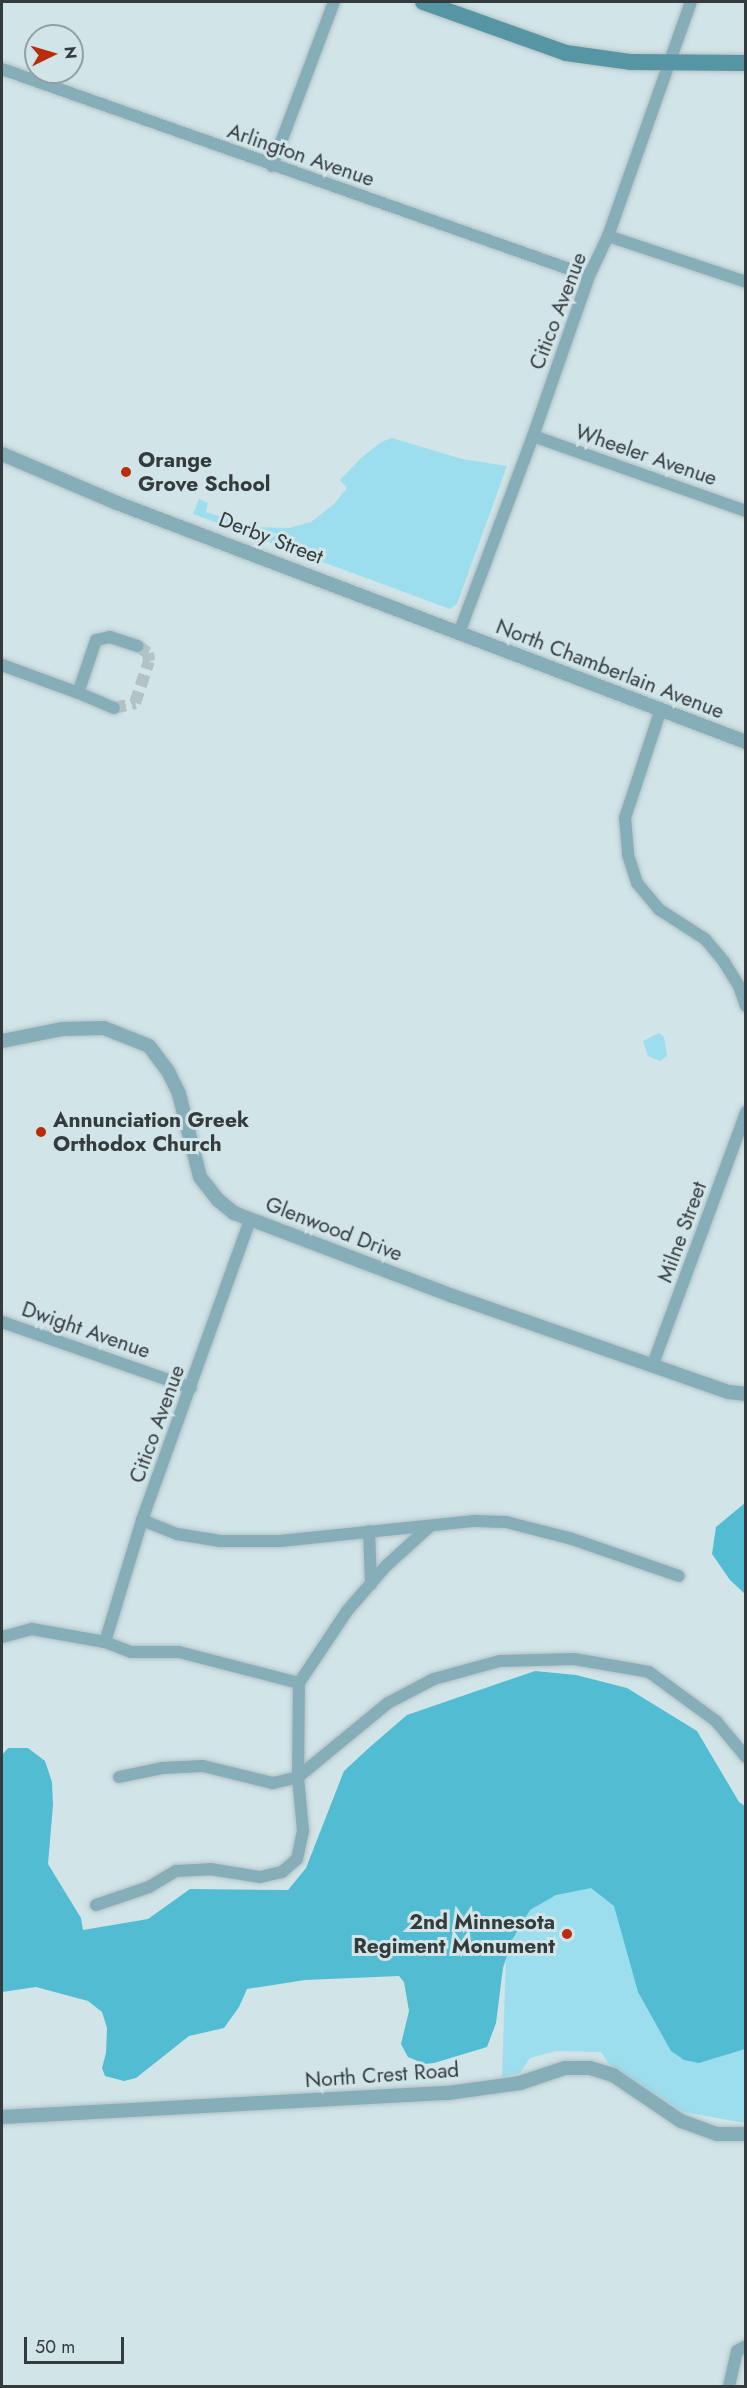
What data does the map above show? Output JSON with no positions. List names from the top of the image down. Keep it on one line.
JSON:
{"streets":{"street":["Arlington Avenue","Citico Avenue","Wheeler Avenue","Derby Street","North Chamberlain Avenue","Glenwood Drive","Milne Street","Dwight Avenue","North Crest Road"]},"crossings":[["Arlington Avenue","Citico Avenue"],["Citico Avenue","Wheeler Avenue"],["Citico Avenue","Derby Street"],["Citico Avenue","North Chamberlain Avenue"],["Citico Avenue","Glenwood Drive"],["Citico Avenue","Dwight Avenue"],["Derby Street","North Chamberlain Avenue"],["Glenwood Drive","Milne Street"]],"places":["Orange Grove School","Annunciation Greek Orthodox Church","2nd Minnesota Regiment Monument"],"scale_bar":"50 m","north":"right"}
